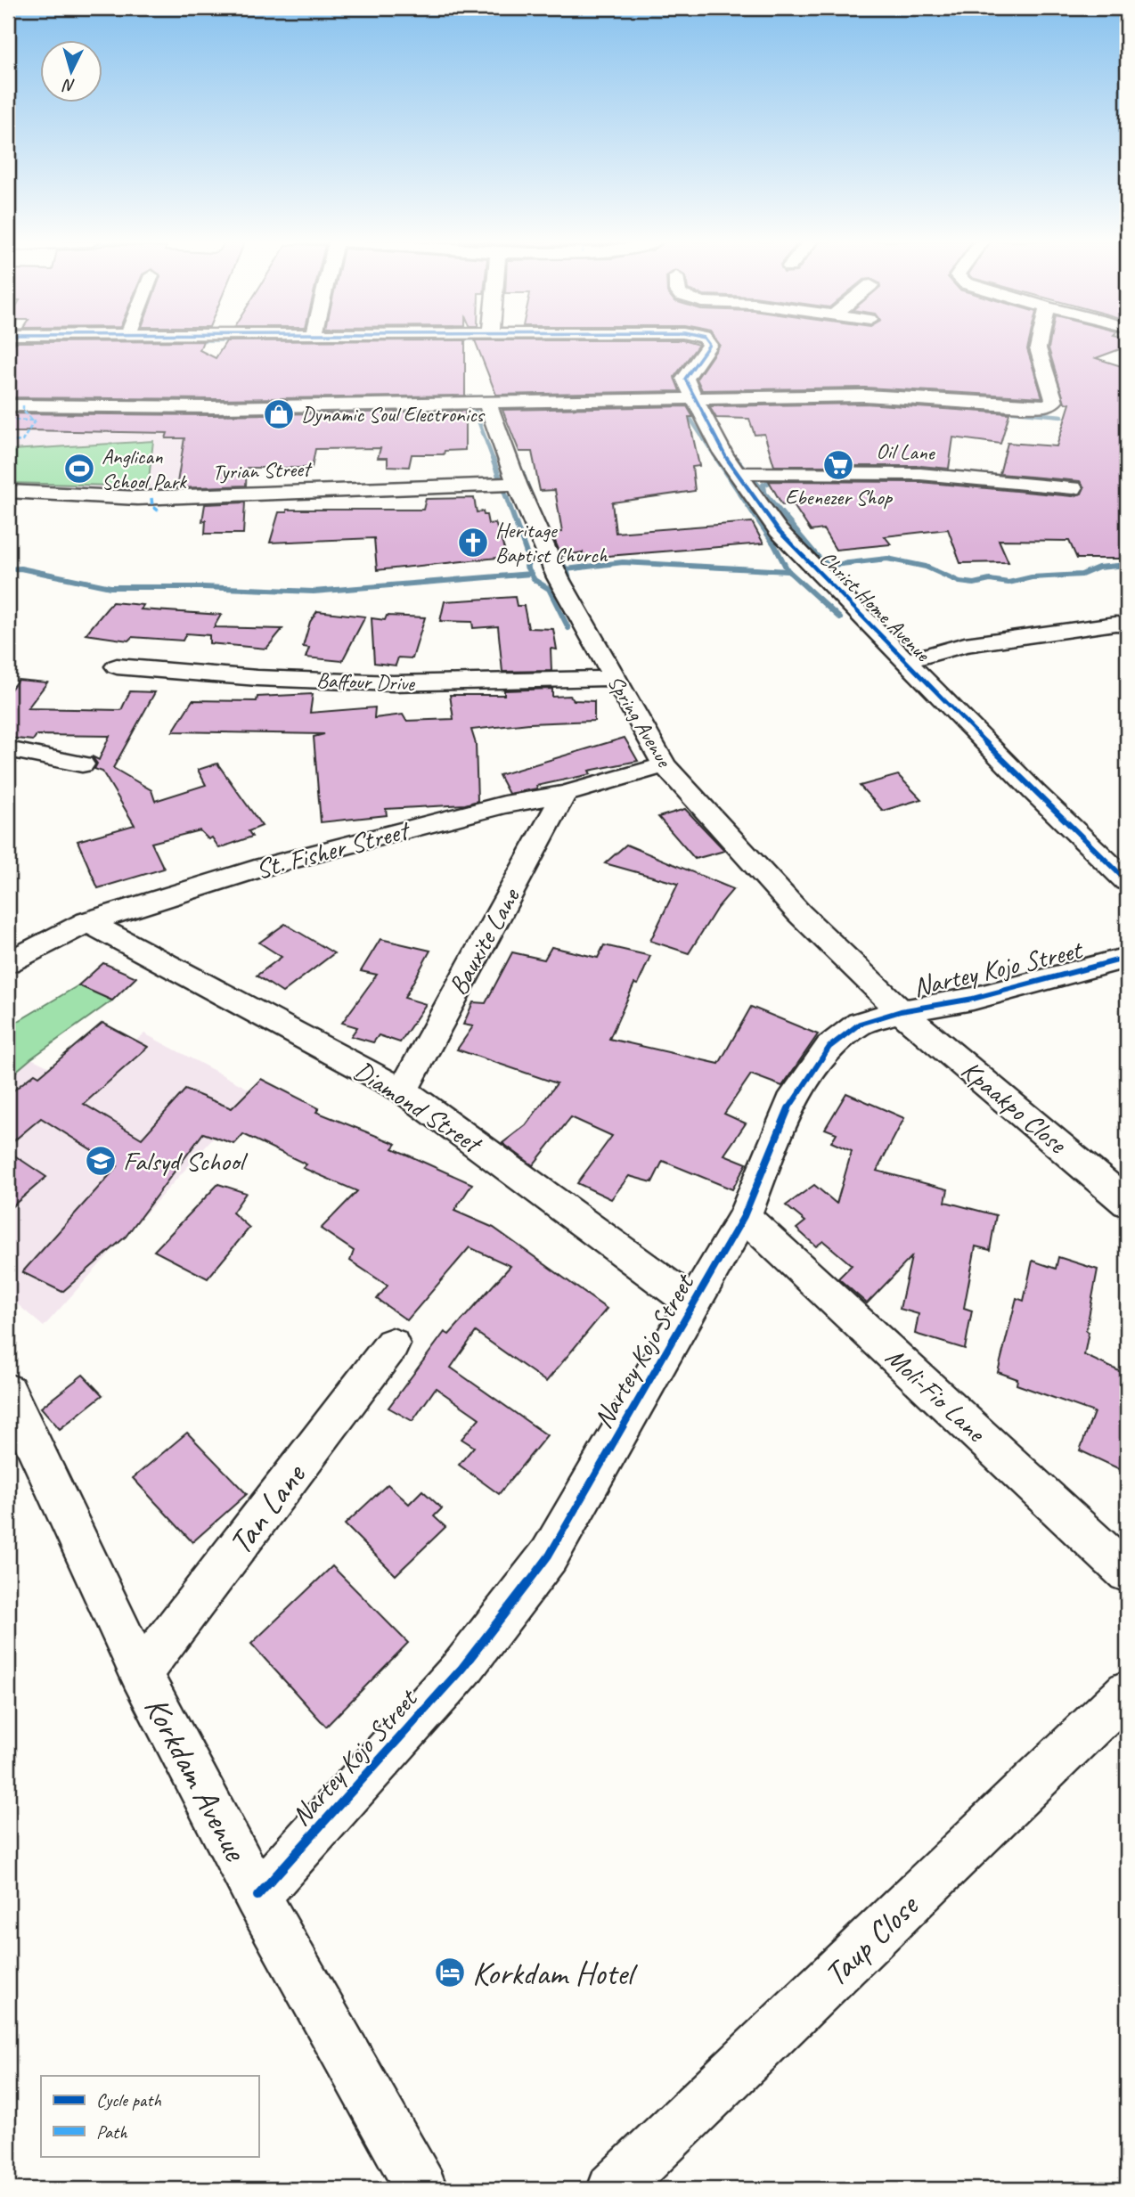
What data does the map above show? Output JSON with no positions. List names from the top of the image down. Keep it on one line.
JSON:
{"streets":{"street":["Oil Lane","Tyrian Street","Christ Home Avenue","Baffour Drive","Spring Avenue","St. Fisher Street","Bauxite Lane","Nartey Kojo Street","Diamond Street","Kpaakpo Close","Moli-Fio Lane","Tan Lane","Korkdam Avenue","Taup Close"]},"crossings":[["Oil Lane","Christ Home Avenue"],["Tyrian Street","Spring Avenue"],["Baffour Drive","Spring Avenue"],["Spring Avenue","St. Fisher Street"],["Spring Avenue","Nartey Kojo Street"],["Spring Avenue","Kpaakpo Close"],["St. Fisher Street","Bauxite Lane"],["St. Fisher Street","Diamond Street"],["Bauxite Lane","Diamond Street"],["Nartey Kojo Street","Diamond Street"],["Nartey Kojo Street","Kpaakpo Close"],["Nartey Kojo Street","Moli-Fio Lane"],["Nartey Kojo Street","Korkdam Avenue"],["Tan Lane","Korkdam Avenue"]],"places":{"shop":["Dynamic Soul Electronics"],"supermarket":["Ebenezer Shop"],"sports":["Anglican School Park"],"church":["Heritage Baptist Church"],"school or university":["Falsyd School"],"hotel":["Korkdam Hotel"]},"legend":["Cycle path","Path"],"north":"bottom"}
